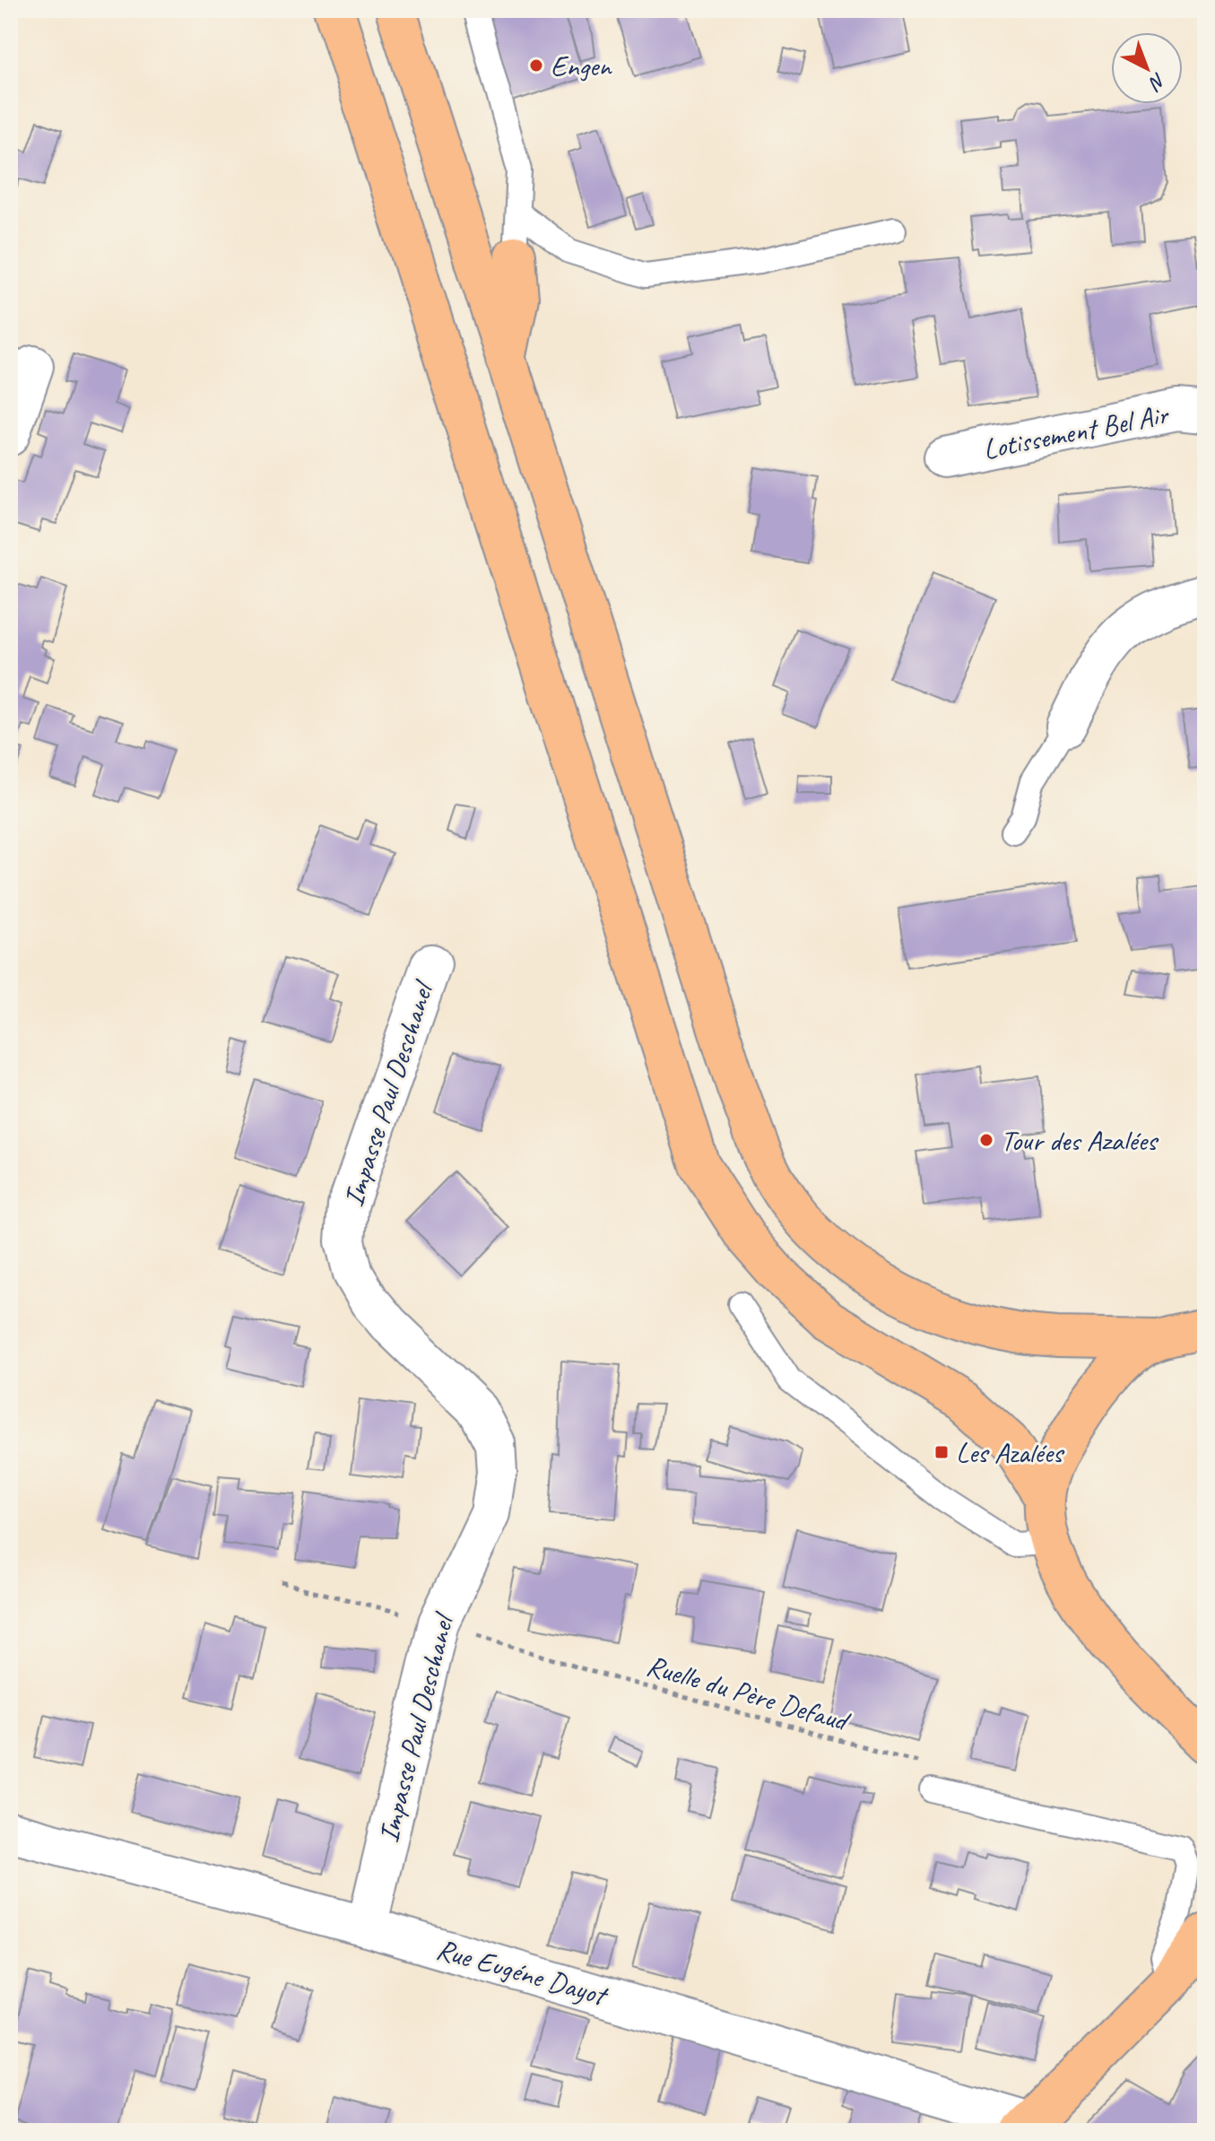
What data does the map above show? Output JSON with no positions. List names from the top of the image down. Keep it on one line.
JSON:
{"streets":{"street":["Lotissement Bel Air","Impasse Paul Deschanel","Rue Eugéne Dayot"],"path":["Ruelle du Père Defaud"]},"crossings":[["Impasse Paul Deschanel","Ruelle du Père Defaud"],["Impasse Paul Deschanel","Rue Eugéne Dayot"]],"places":{"other":["Engen","Tour des Azalées"],"transit":["Les Azalées"]},"north":"bottom right"}
